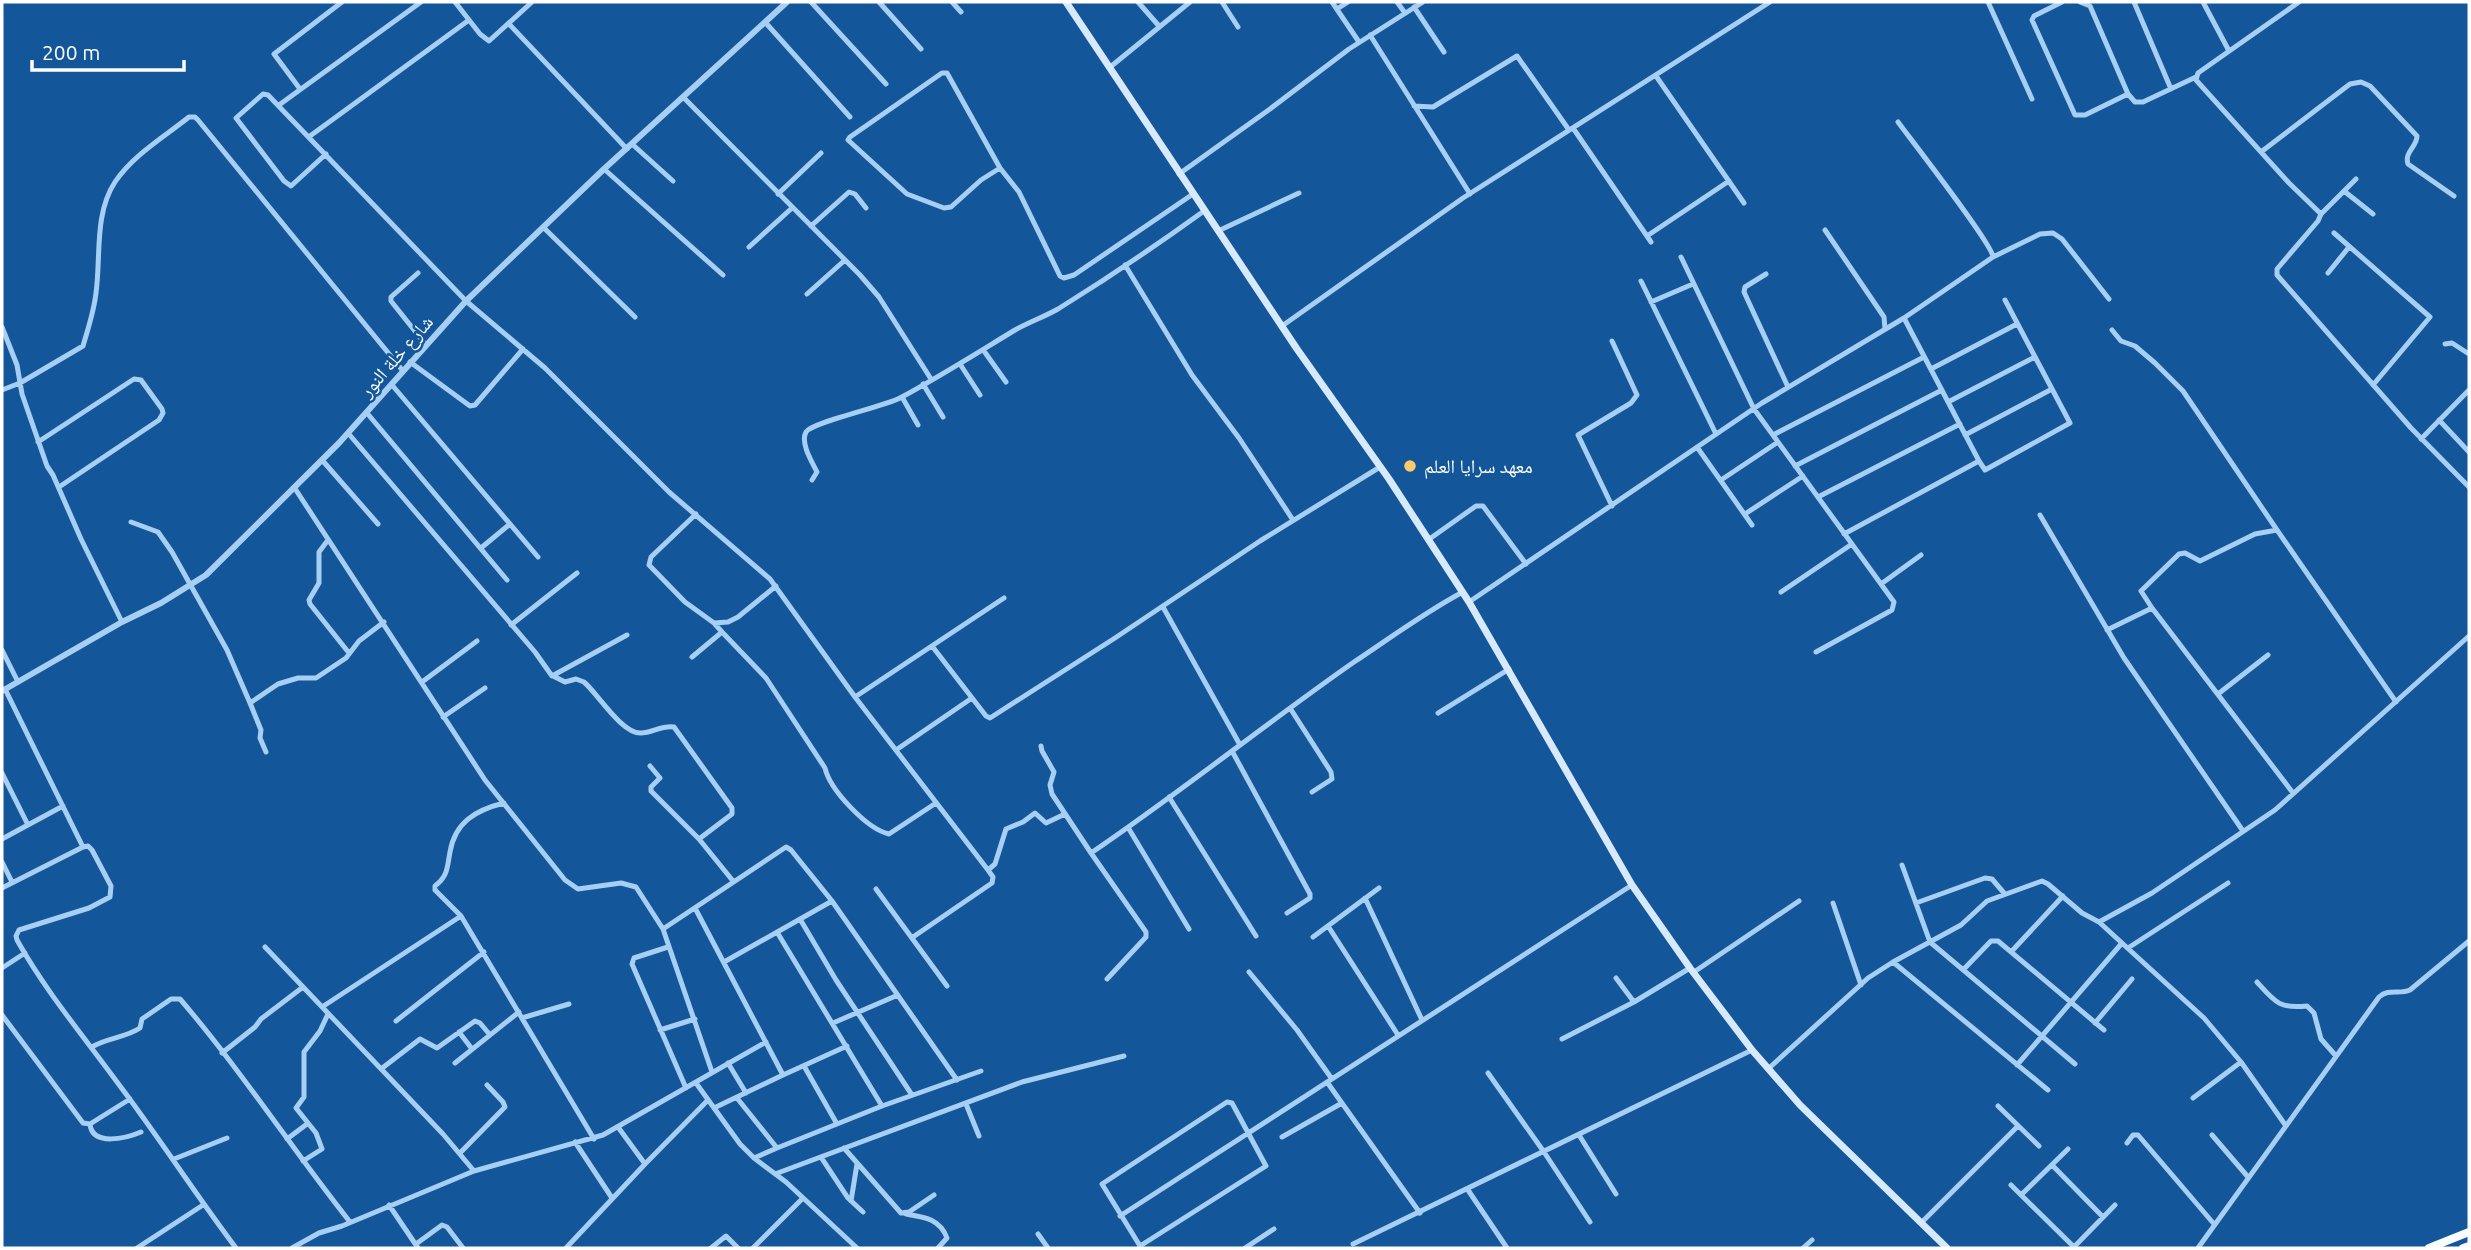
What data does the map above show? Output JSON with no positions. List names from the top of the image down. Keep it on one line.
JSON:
{"streets":{"street":["شارع خلة النور"]},"places":["معهد سرايا العلم"],"scale_bar":"200 m"}
